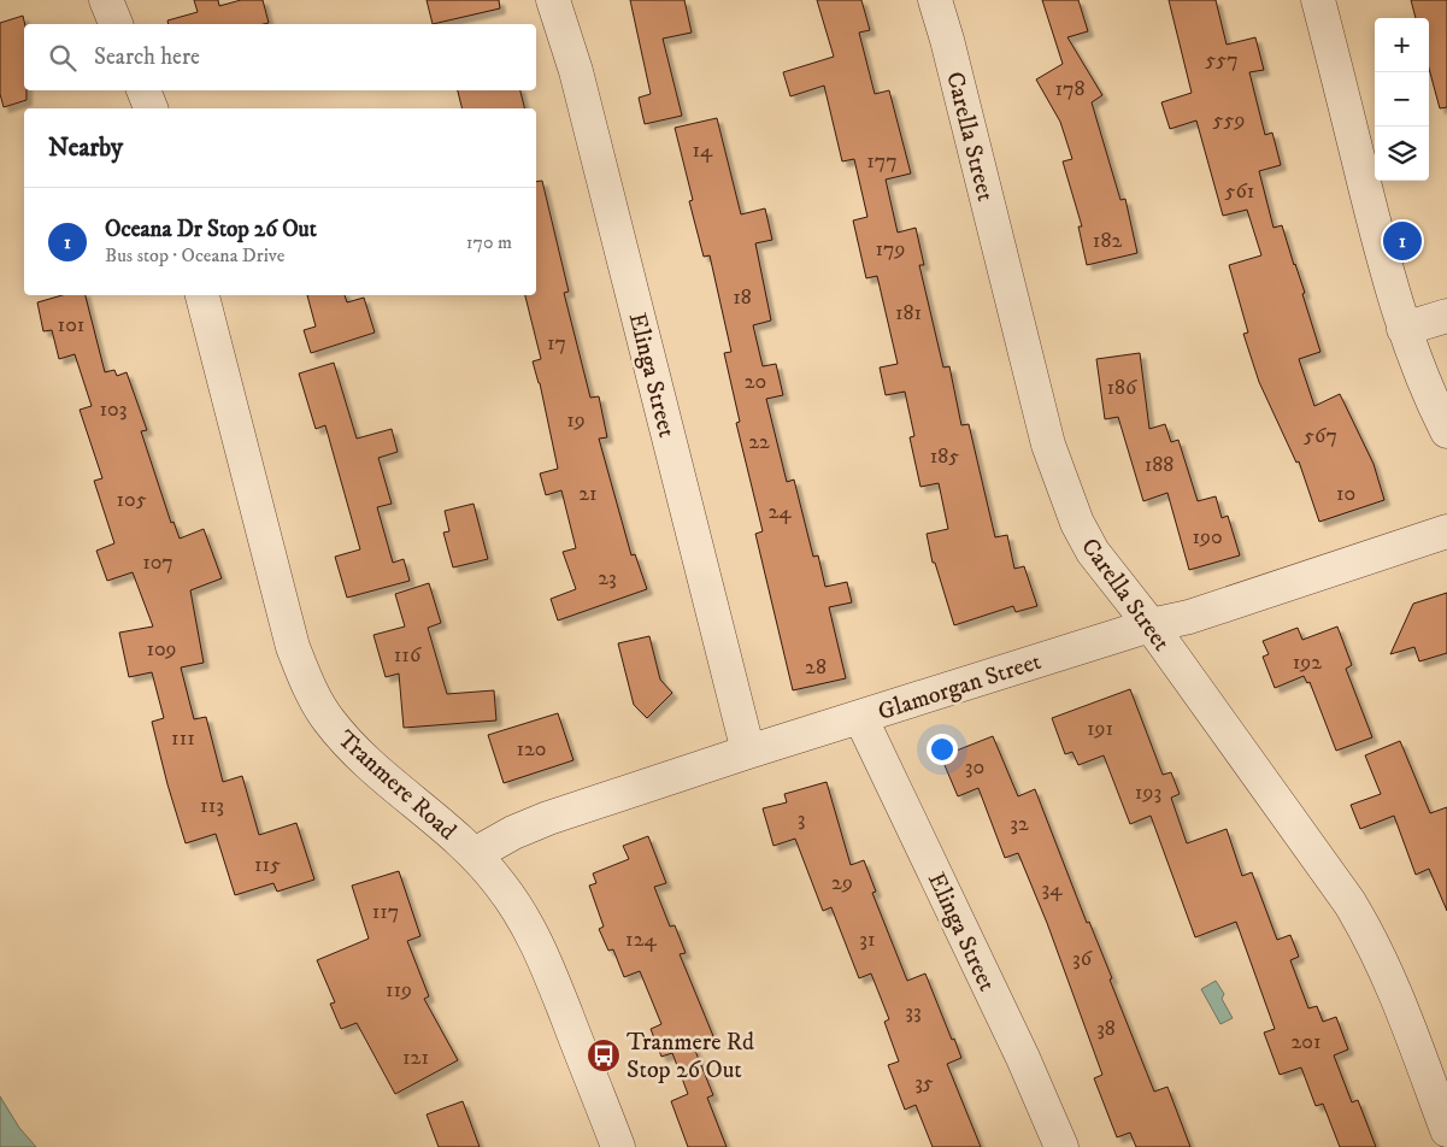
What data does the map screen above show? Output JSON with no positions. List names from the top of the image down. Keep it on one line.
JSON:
{"streets":{"street":["Carella Street","Elinga Street","Glamorgan Street","Tranmere Road"]},"crossings":[["Carella Street","Glamorgan Street"],["Elinga Street","Glamorgan Street"],["Glamorgan Street","Tranmere Road"]],"places":{"bus stop":["Tranmere Rd Stop 26 Out"]},"house_numbers":["557","178","559","14","177","561","182","179","18","181","101","17","20","186","103","19","567","22","185","188","21","10","105","24","190","107","23","109","116","192","28","191","111","120","30","193","113","3","32","115","29","34","117","124","31","36","119","33","38","201","121","35"],"page":{"map_buttons":["+","−"],"search":"Search here","heading":"Nearby","list":[{"mark":"1","name":"Oceana Dr Stop 26 Out","note":"Bus stop · Oceana Drive","value":"170 m"}],"pins":"1"}}
